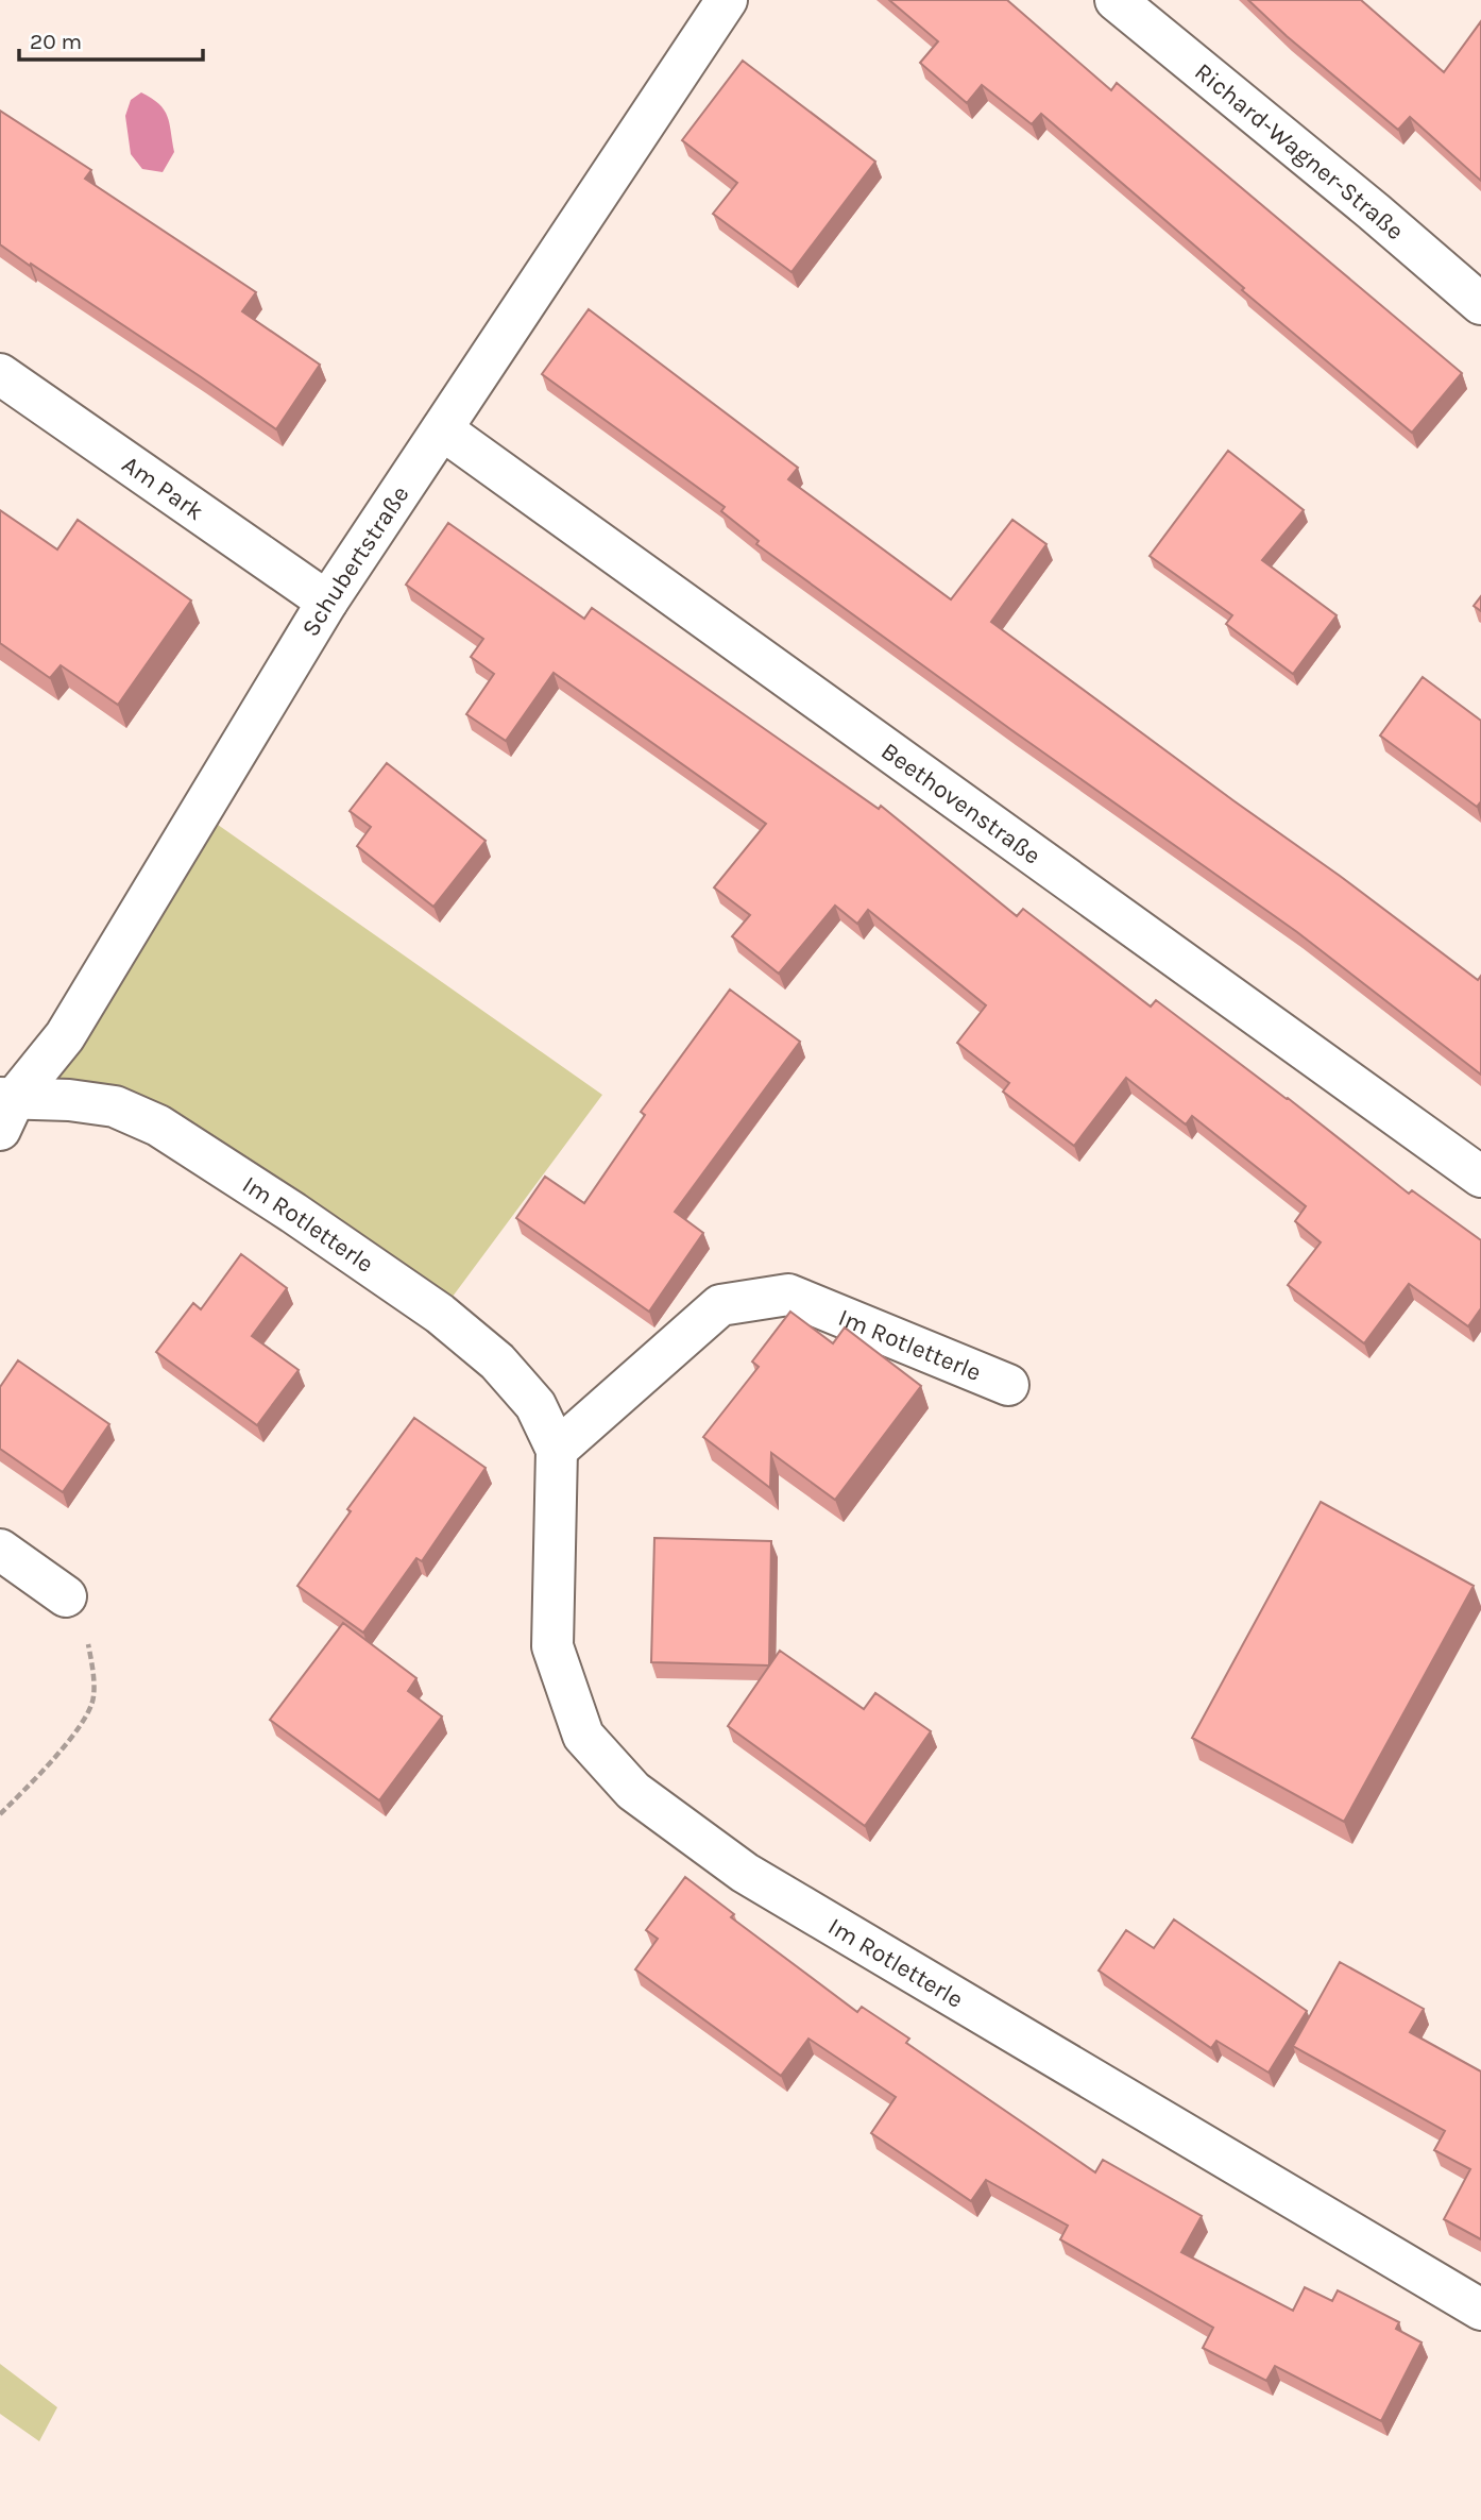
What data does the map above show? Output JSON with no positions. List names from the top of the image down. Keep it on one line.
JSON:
{"streets":{"street":["Richard-Wagner-Straße","Am Park","Schubertstraße","Beethovenstraße","Im Rotletterle"]},"crossings":[["Am Park","Schubertstraße"],["Schubertstraße","Beethovenstraße"],["Schubertstraße","Im Rotletterle"]],"scale_bar":"20 m"}
